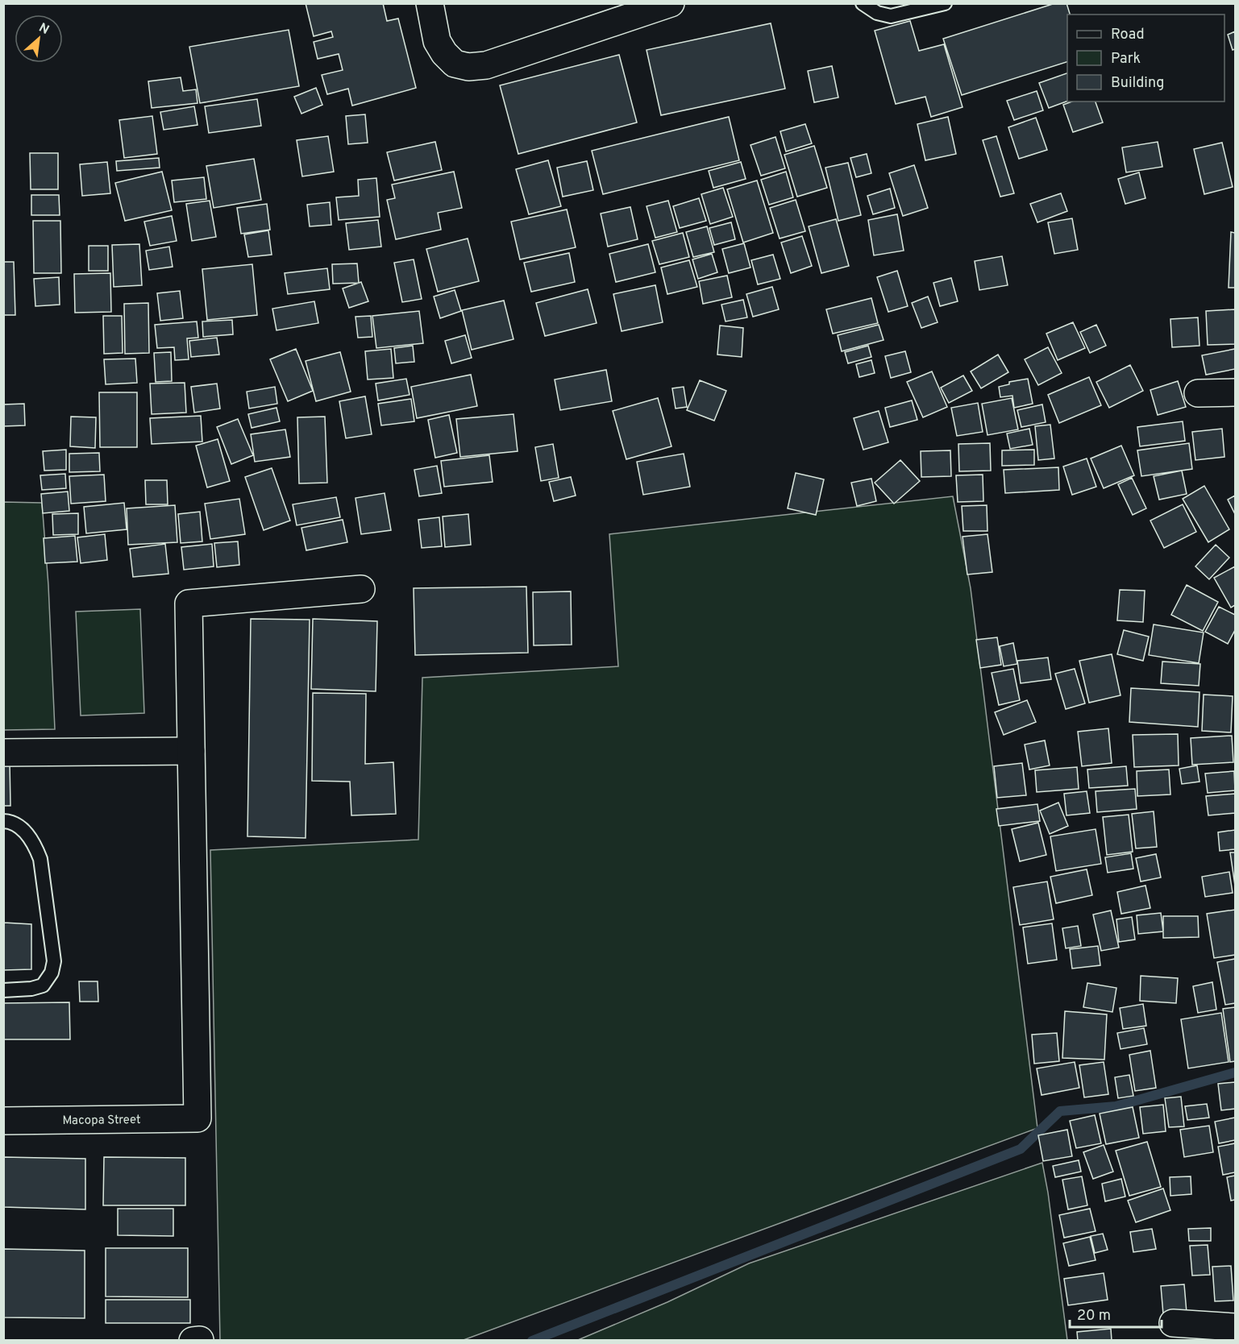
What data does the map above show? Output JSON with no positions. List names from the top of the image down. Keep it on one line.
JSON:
{"streets":{"street":["Macopa Street"]},"legend":["Road","Park","Building"],"scale_bar":"20 m","north":"top right"}
